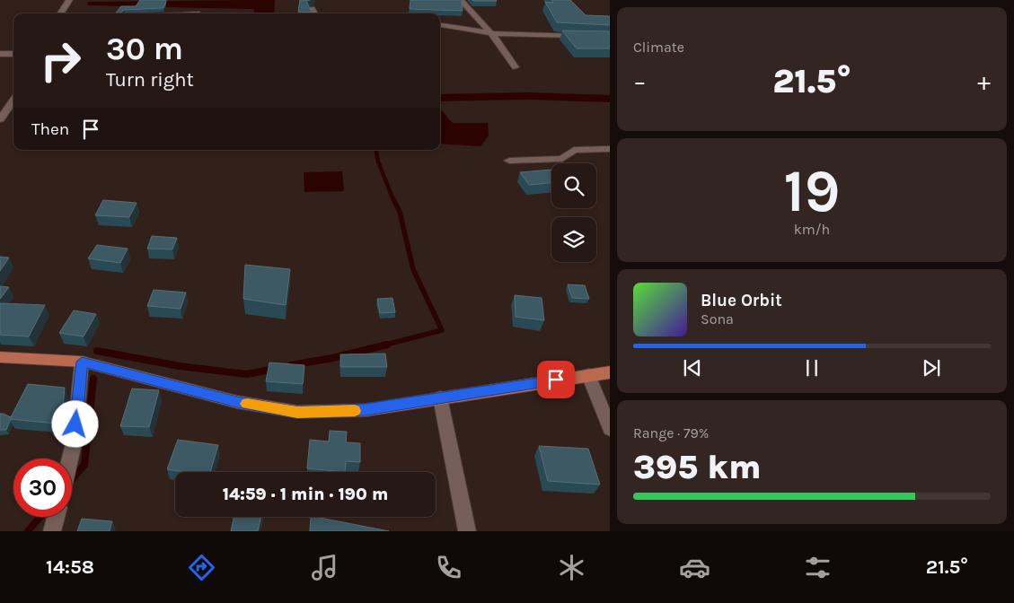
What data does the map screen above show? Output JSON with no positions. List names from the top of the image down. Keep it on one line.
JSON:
{"page":{"tile":["Climate",["19","km/h"],["Range · 79%","395 km"]],"turn":["30 m","Turn right"],"heat":["−","21.5°","+"],"then":"Then","song":["Blue Orbit","Sona"],"limit":"30","trip":"14:59 · 1 min · 190 m","tabs":["14:58","21.5°"]}}
